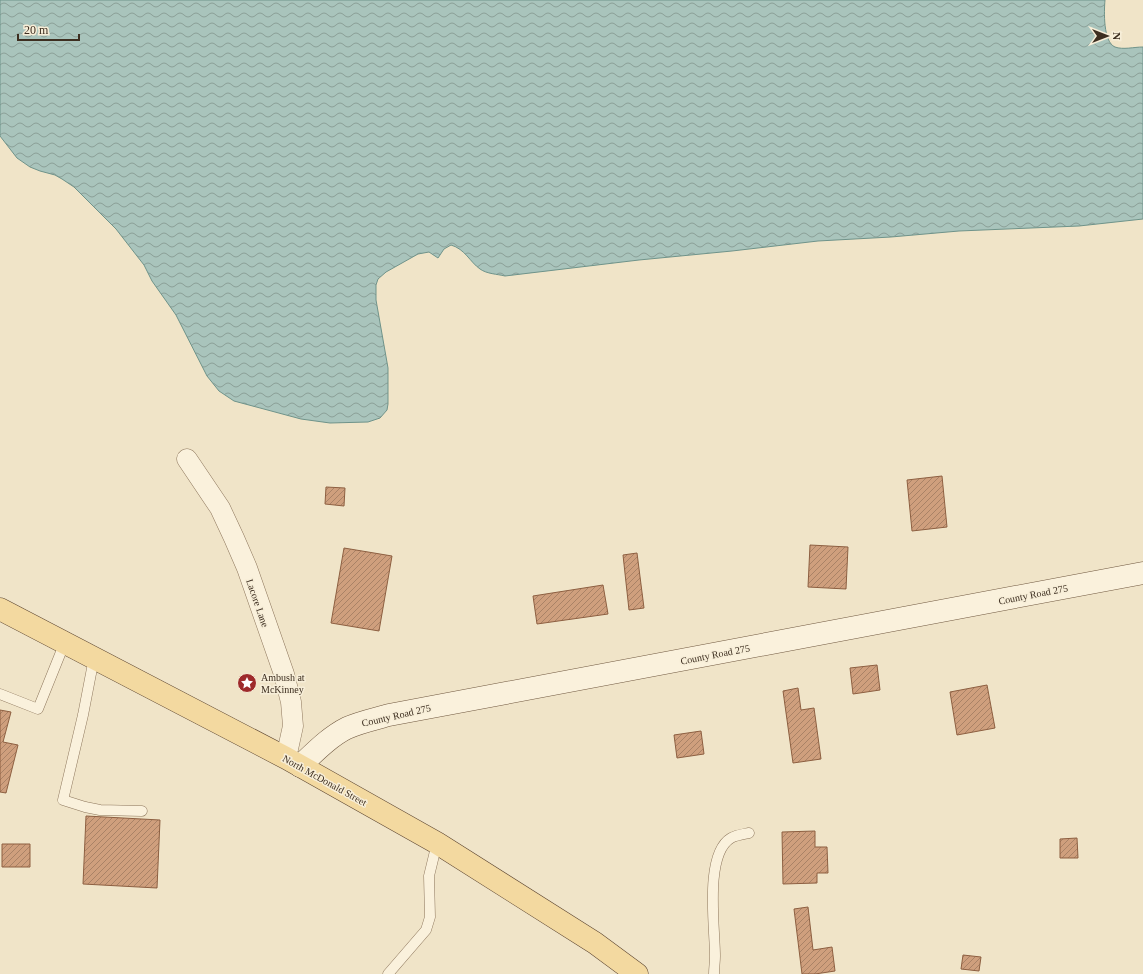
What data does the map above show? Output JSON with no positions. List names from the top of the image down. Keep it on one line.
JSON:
{"streets":{"main road":["North McDonald Street"],"street":["County Road 275","Lacore Lane"]},"crossings":[["County Road 275","Lacore Lane"],["County Road 275","North McDonald Street"],["Lacore Lane","North McDonald Street"]],"places":{"place":["Ambush at McKinney"]},"scale_bar":"20 m","north":"right"}
